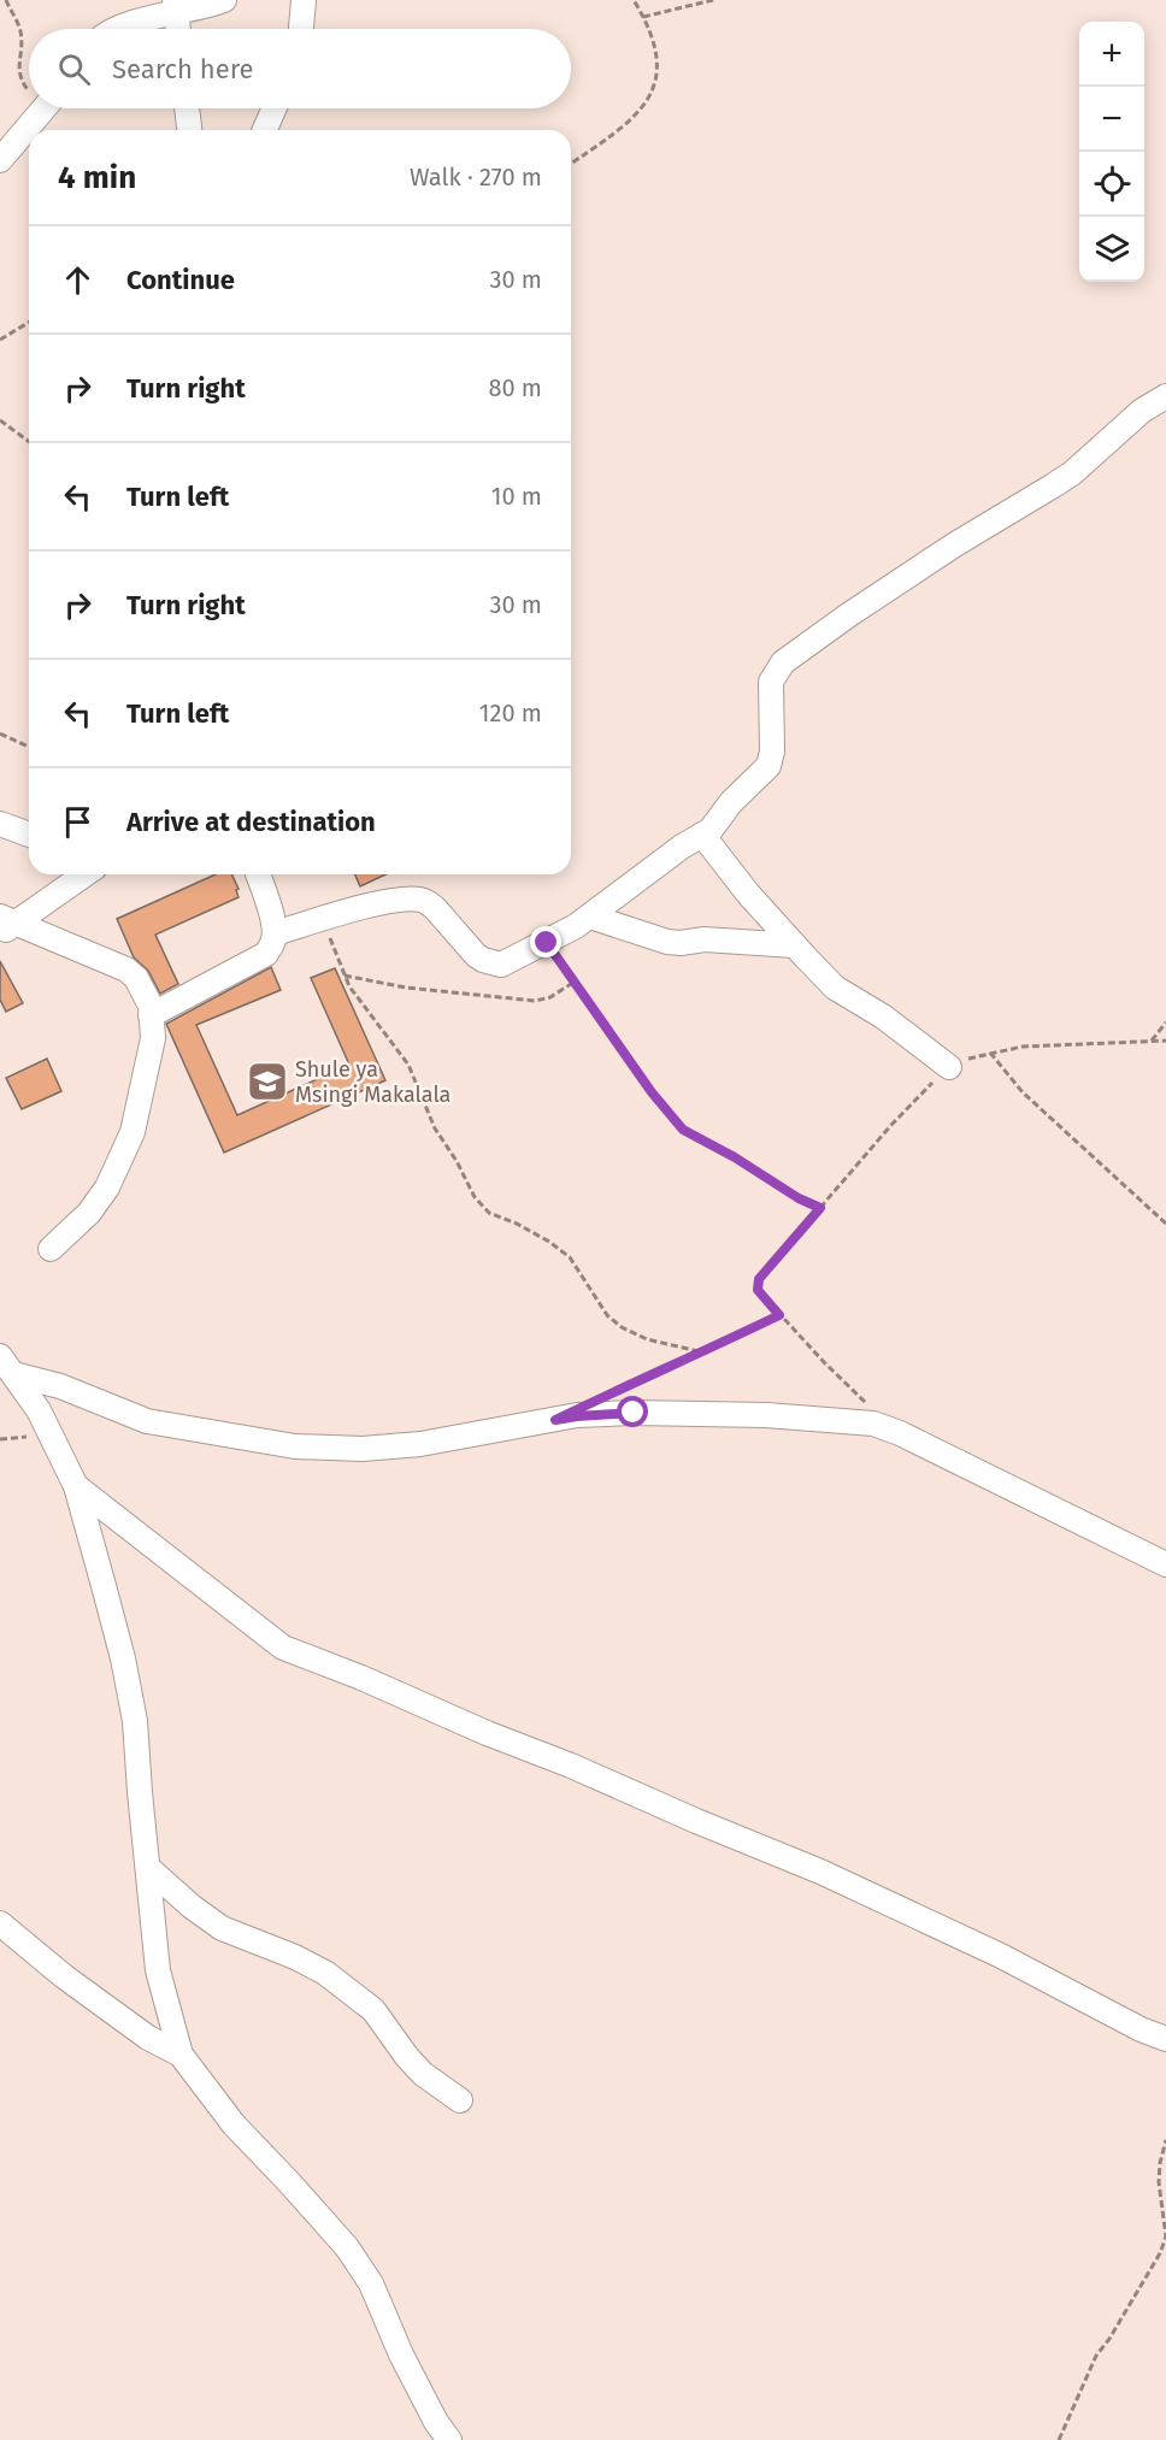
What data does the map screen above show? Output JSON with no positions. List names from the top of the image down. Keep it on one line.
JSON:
{"places":{"school or university":["Shule ya Msingi Makalala"]},"page":{"map_buttons":["+","−"],"search":"Search here","heading":["4 min","Walk · 270 m"],"list":[["Continue","30 m"],["Turn right","80 m"],["Turn left","10 m"],["Turn right","30 m"],["Turn left","120 m"],"Arrive at destination"]}}
